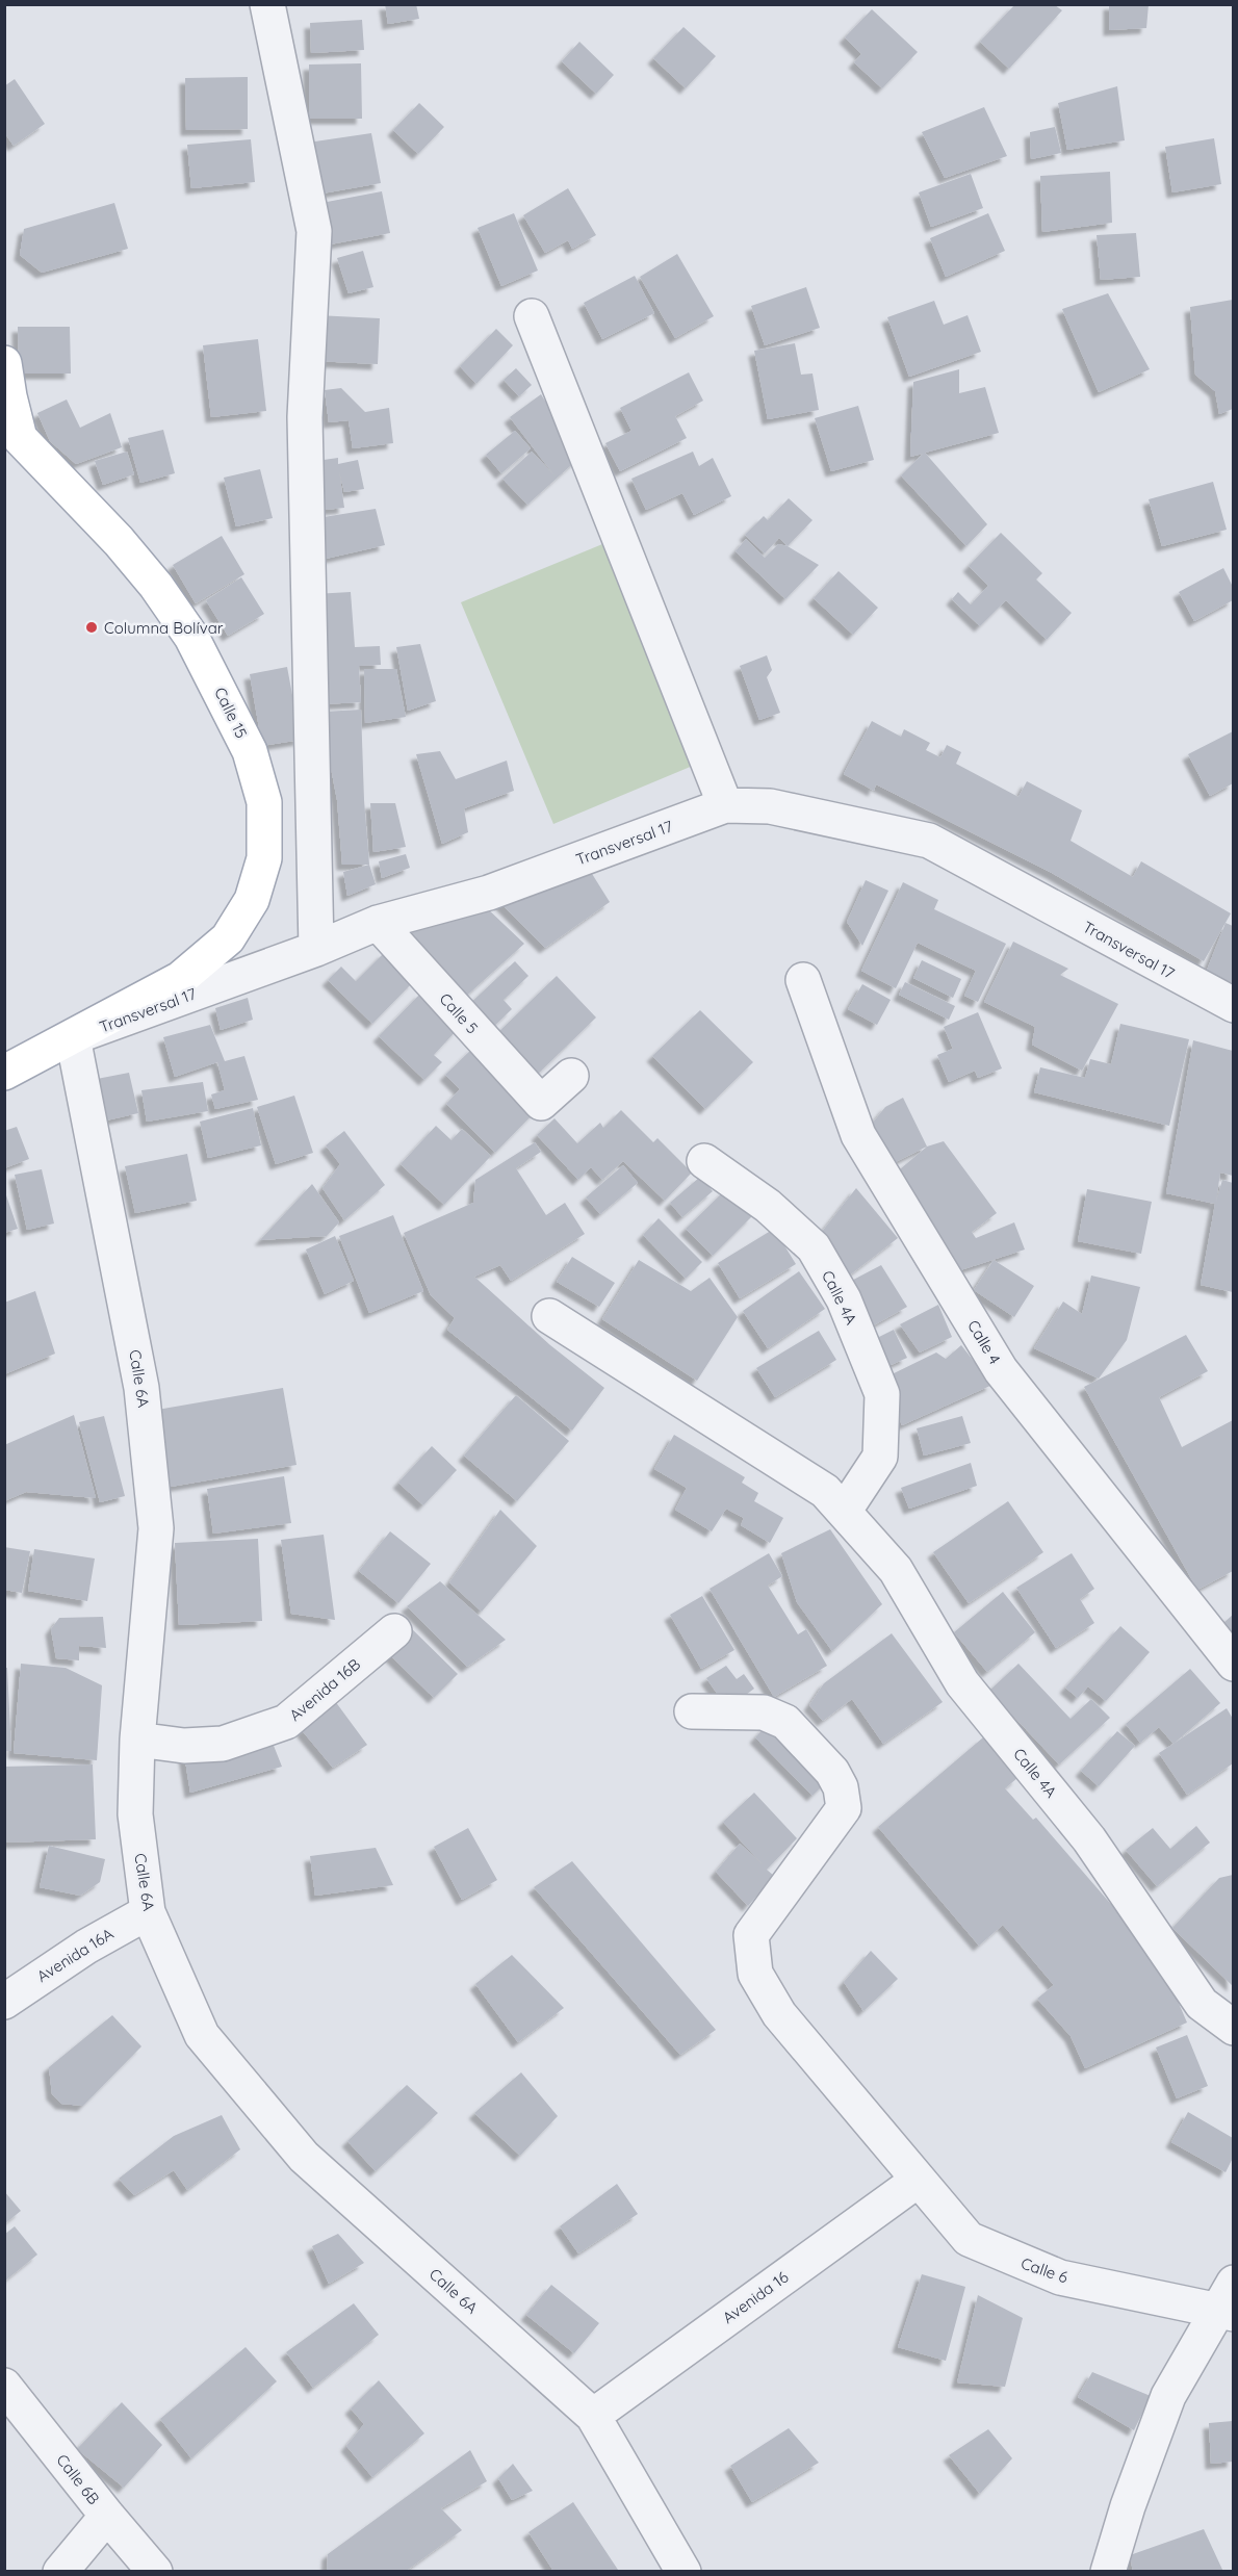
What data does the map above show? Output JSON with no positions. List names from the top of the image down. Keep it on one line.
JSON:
{"streets":{"main road":["Calle 15","Transversal 17"],"street":["Calle 5","Calle 4A","Calle 4","Calle 6A","Avenida 16B","Avenida 16A","Calle 6","Avenida 16","Calle 6B"]},"crossings":[["Calle 15","Transversal 17"],["Calle 15","Calle 6A"],["Transversal 17","Calle 5"],["Transversal 17","Calle 6A"],["Calle 6A","Avenida 16B"],["Calle 6A","Avenida 16A"],["Calle 6A","Avenida 16"],["Calle 6","Avenida 16"]],"places":["Columna Bolívar"]}
